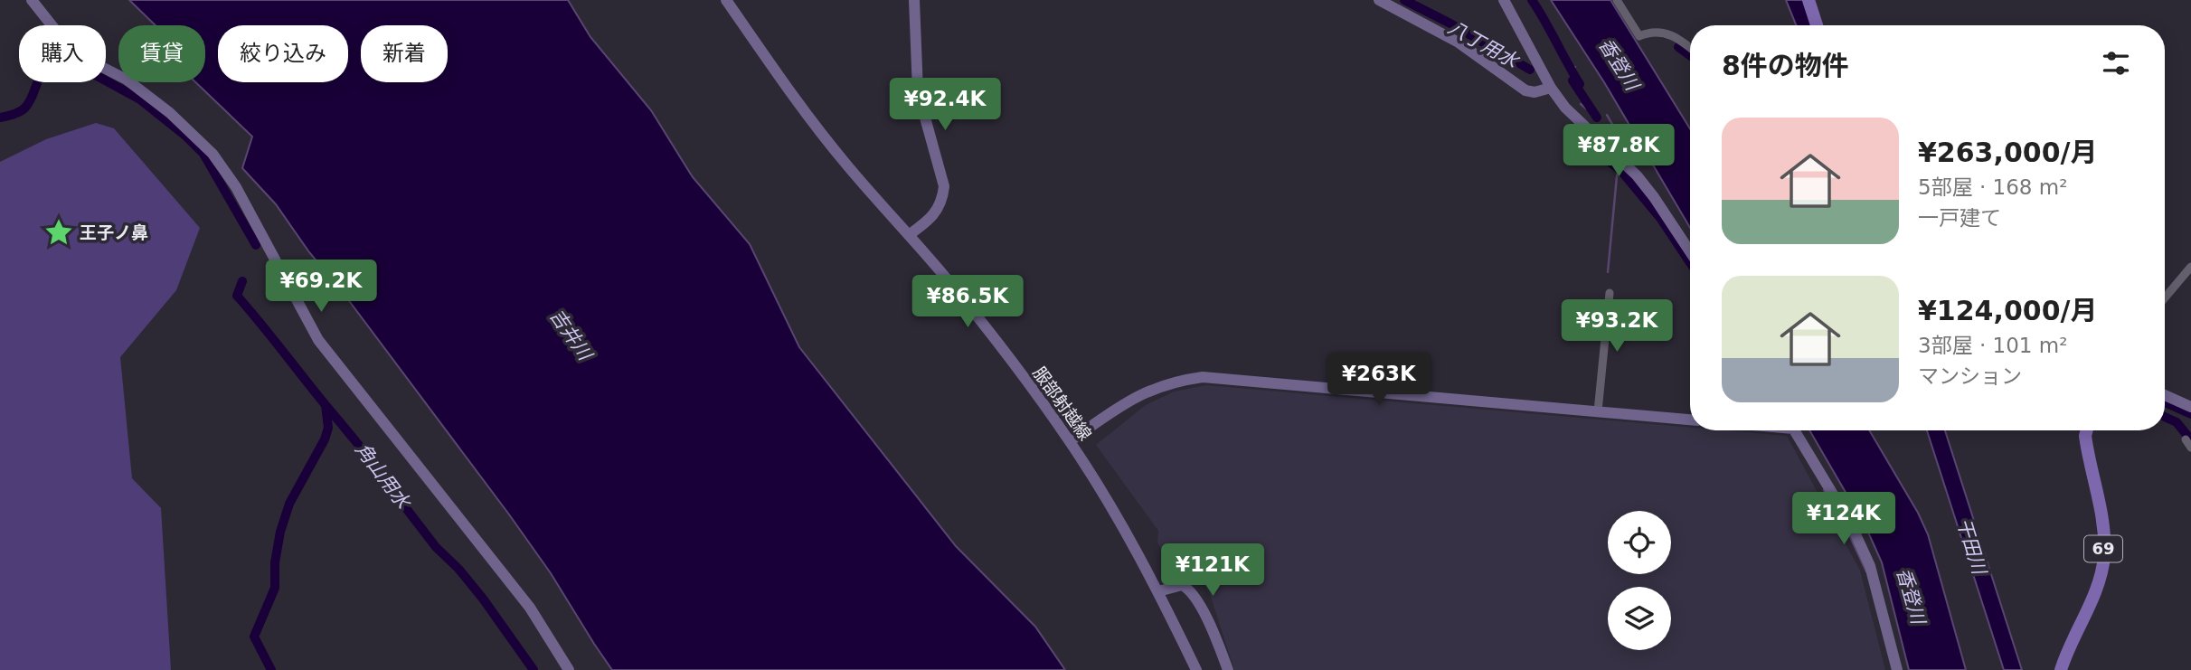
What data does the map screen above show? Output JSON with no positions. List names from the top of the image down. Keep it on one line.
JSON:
{"streets":{"main road":["69"],"street":["服部射越線"]},"water":["八丁用水","香登川","吉井川","角山用水","干田川"],"places":{"place":["王子ノ鼻"]},"page":{"chip":["購入","賃貸","絞り込み","新着"],"heading":"8件の物件","price":["¥92.4K","¥87.8K","¥69.2K","¥86.5K","¥93.2K","¥263K","¥124K","¥121K"],"list":[{"name":"¥263,000/月","note":"5部屋 · 168 m² · 一戸建て"},{"name":"¥124,000/月","note":"3部屋 · 101 m² · マンション"}]}}
